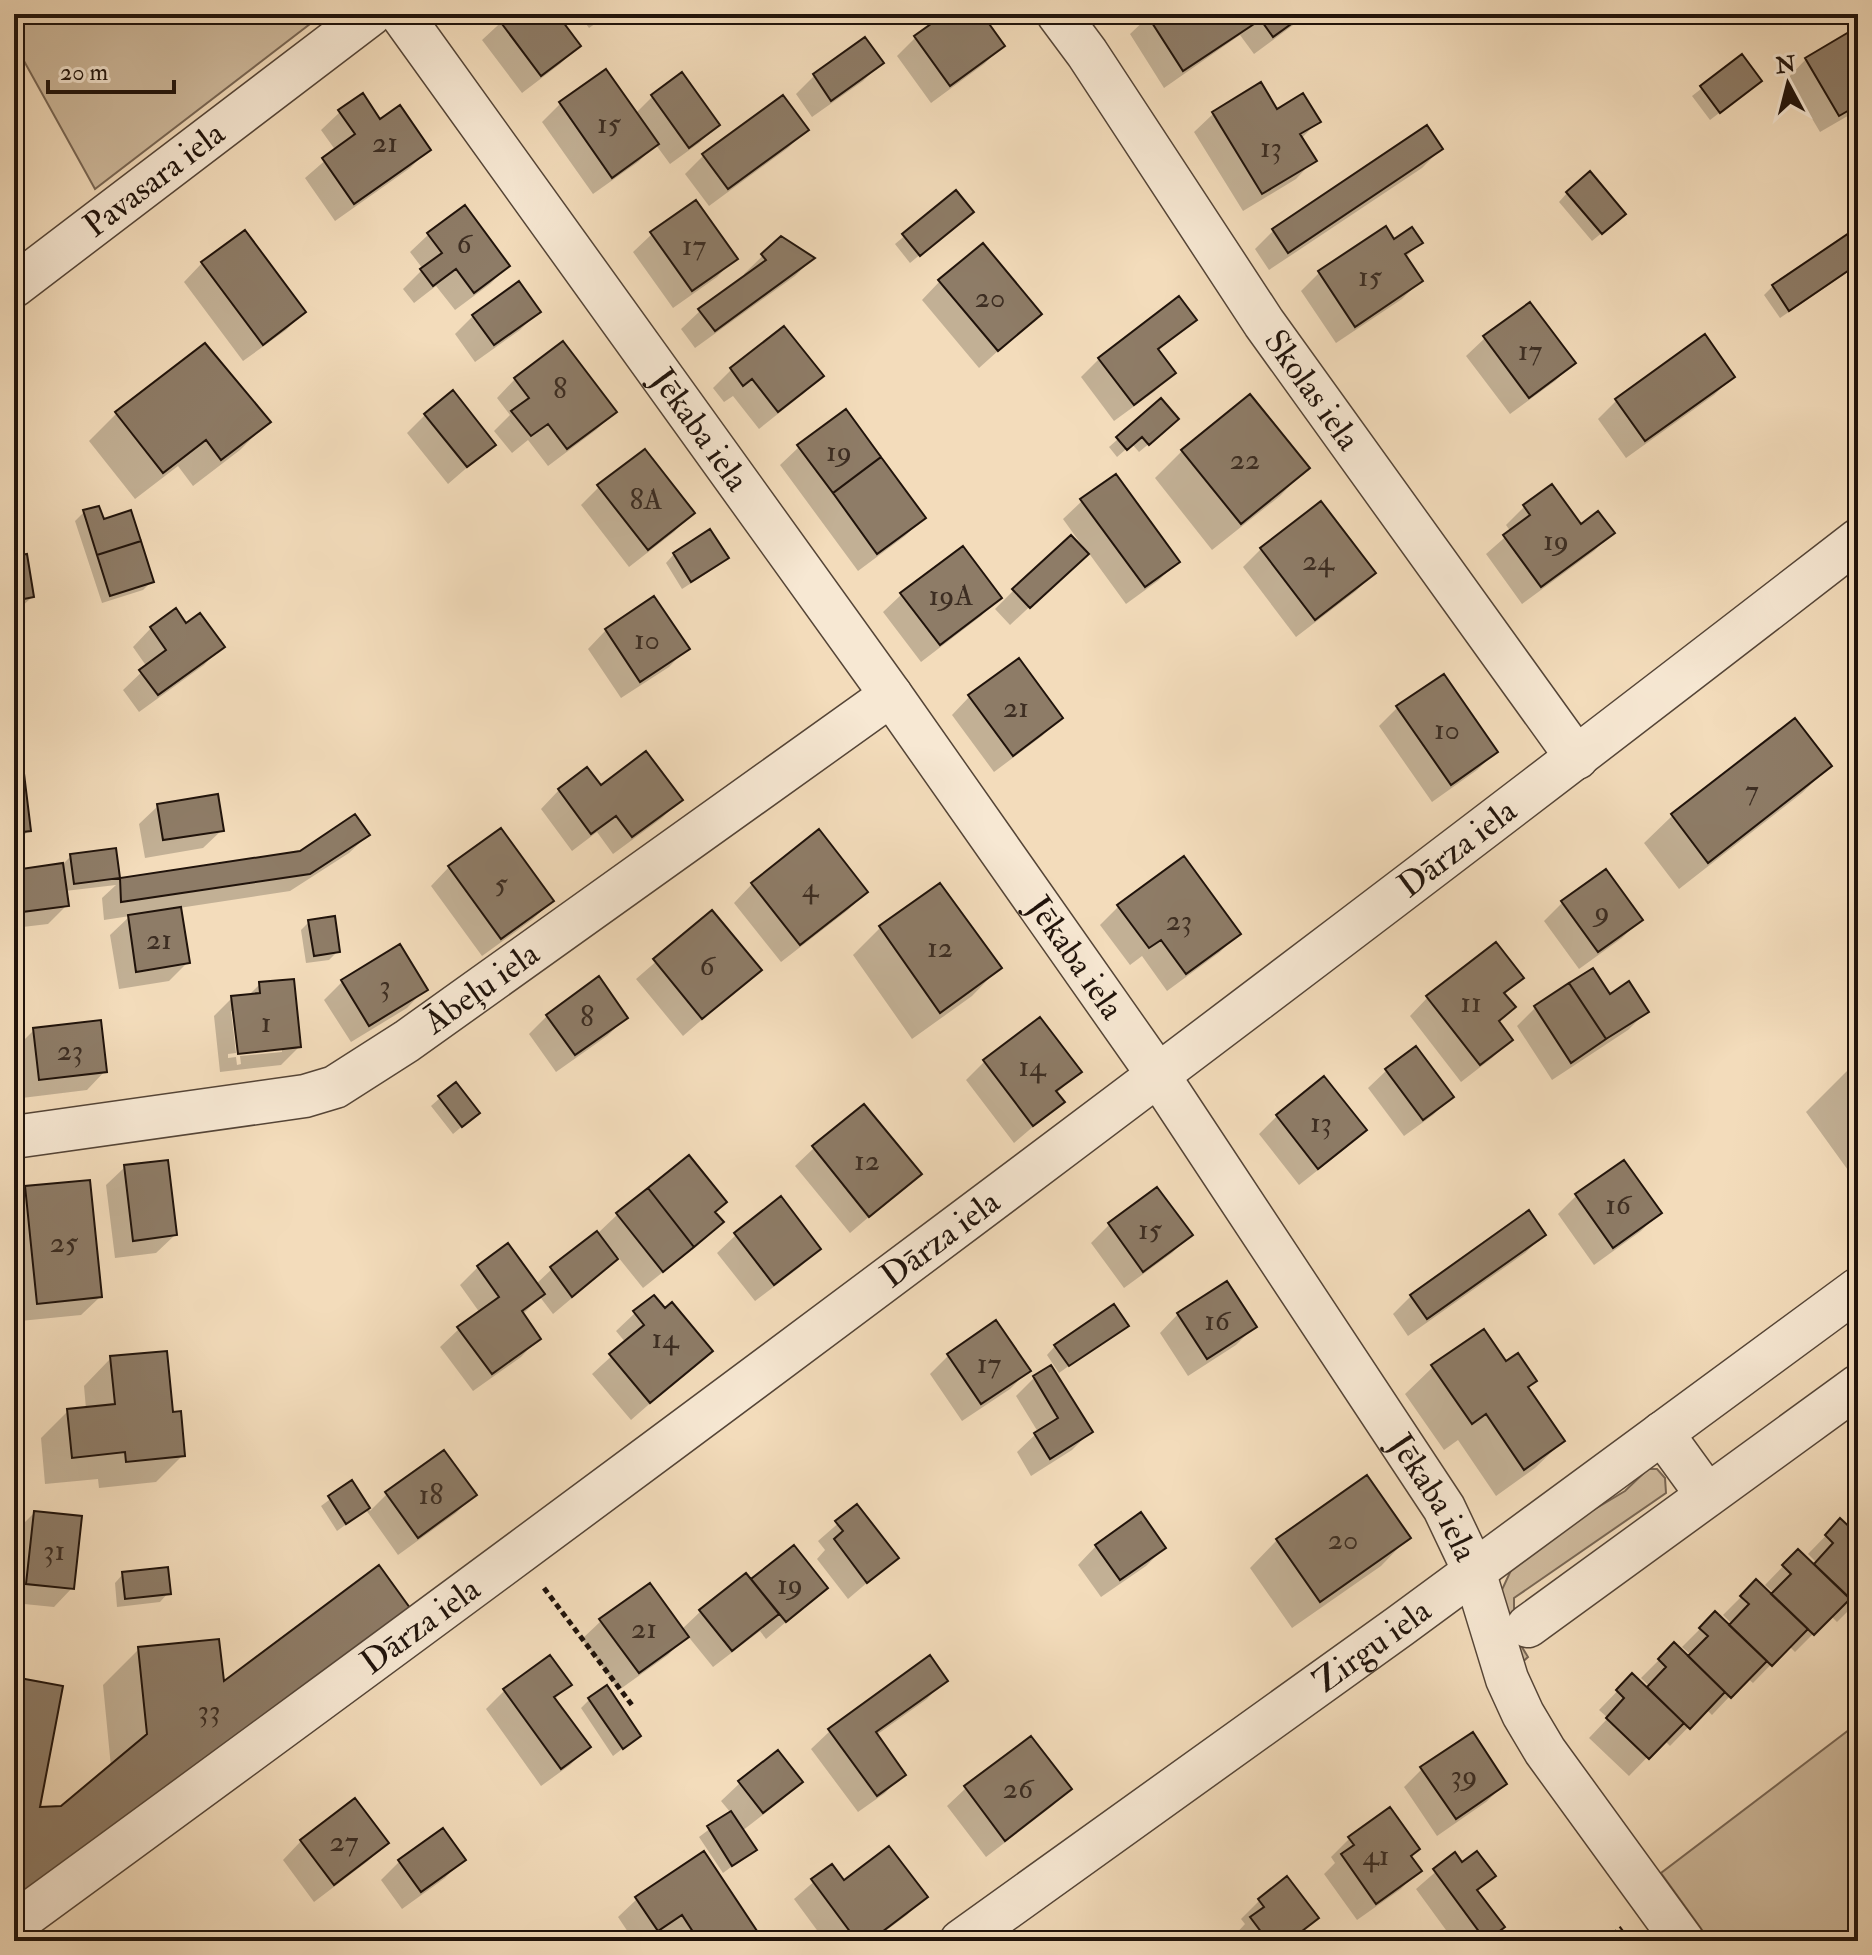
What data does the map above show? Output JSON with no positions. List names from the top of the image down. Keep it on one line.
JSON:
{"streets":{"street":["Pavasara iela","Skolas iela","Jēkaba iela","Dārza iela","Ābeļu iela","Zirgu iela"]},"crossings":[["Skolas iela","Dārza iela"],["Jēkaba iela","Dārza iela"],["Jēkaba iela","Ābeļu iela"],["Jēkaba iela","Zirgu iela"]],"house_numbers":["15","21","13","6","17","15","20","17","8","19","22","8A","19","24","19A","10","21","10","7","5","4","9","23","21","12","6","3","11","8","1","23","14","13","12","16","15","25","16","14","17","18","20","31","19","21","33","39","26","27","41"],"scale_bar":"20 m","north":"top"}
